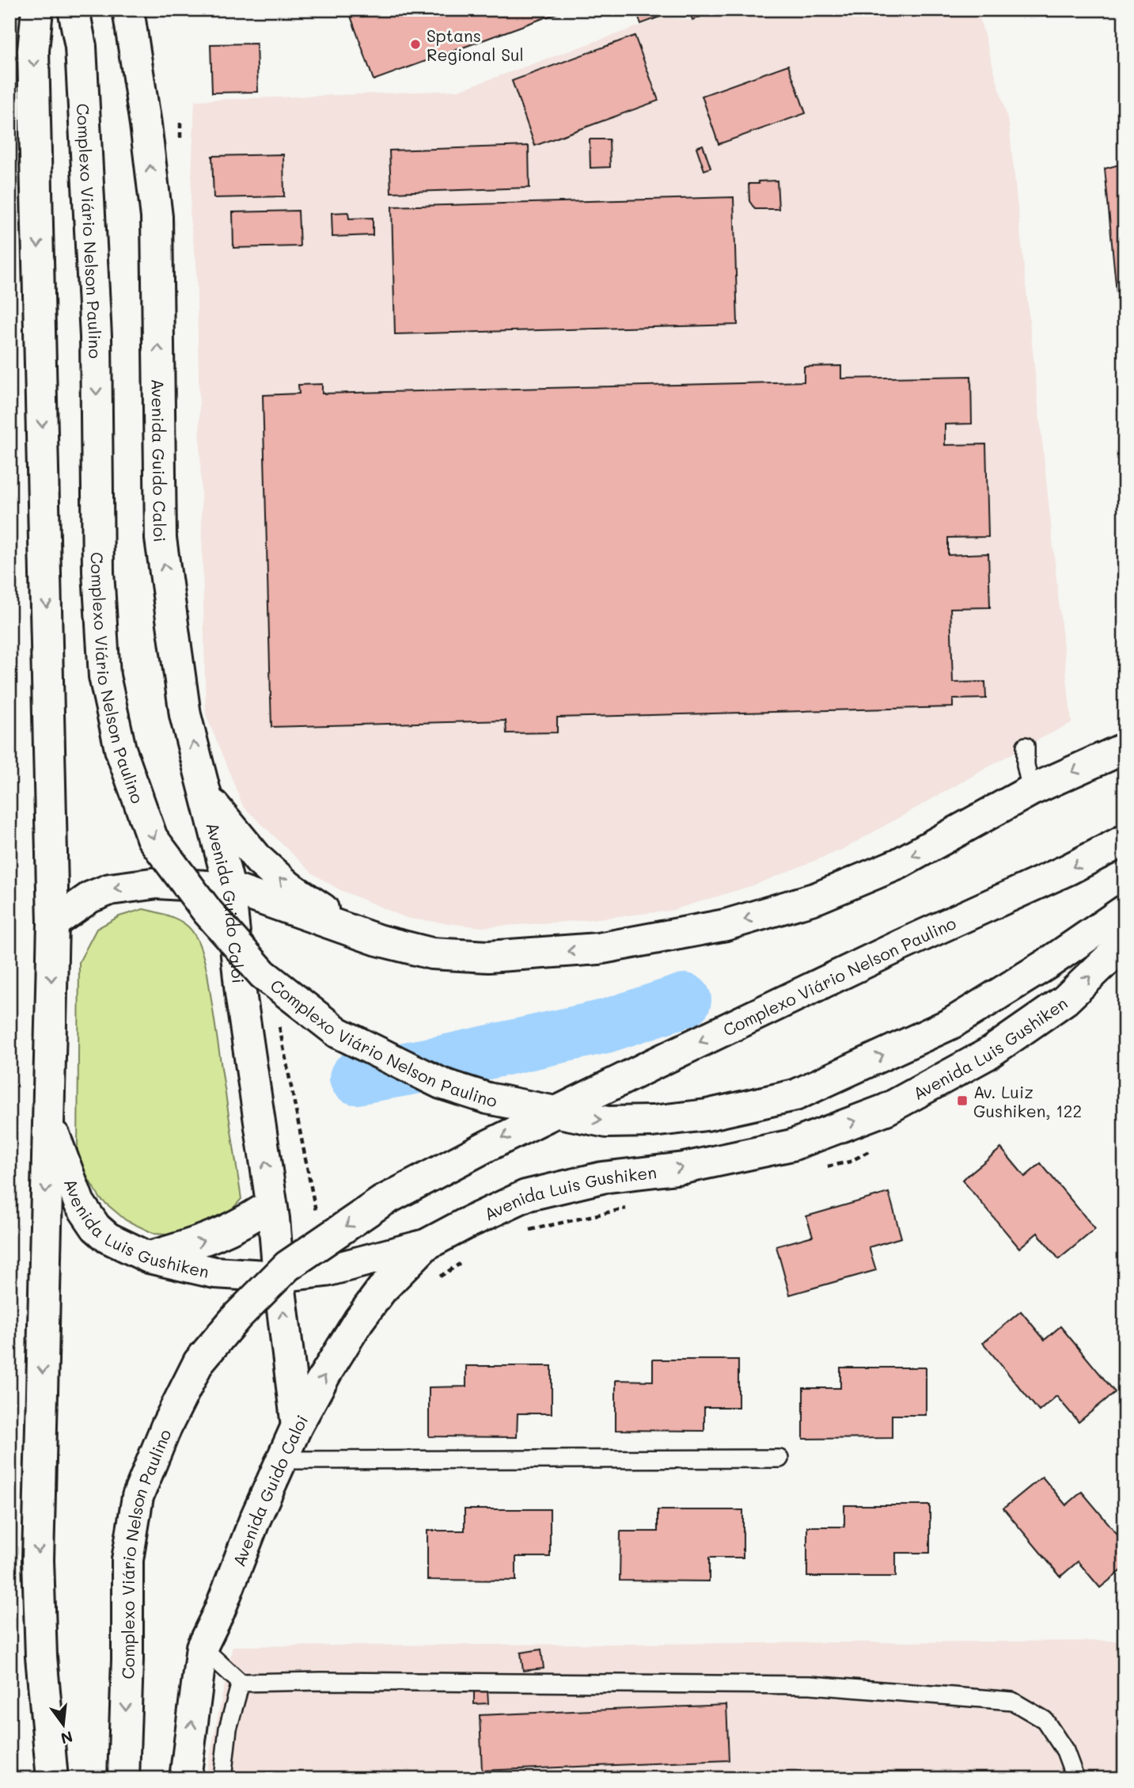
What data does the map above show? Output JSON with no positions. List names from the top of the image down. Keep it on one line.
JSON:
{"streets":{"main road":["Complexo Viário Nelson Paulino","Avenida Guido Caloi","Avenida Luis Gushiken"]},"crossings":[["Avenida Guido Caloi","Avenida Luis Gushiken"]],"places":{"other":["Sptans Regional Sul"],"transit":["Av. Luiz Gushiken, 122"]},"north":"bottom"}
